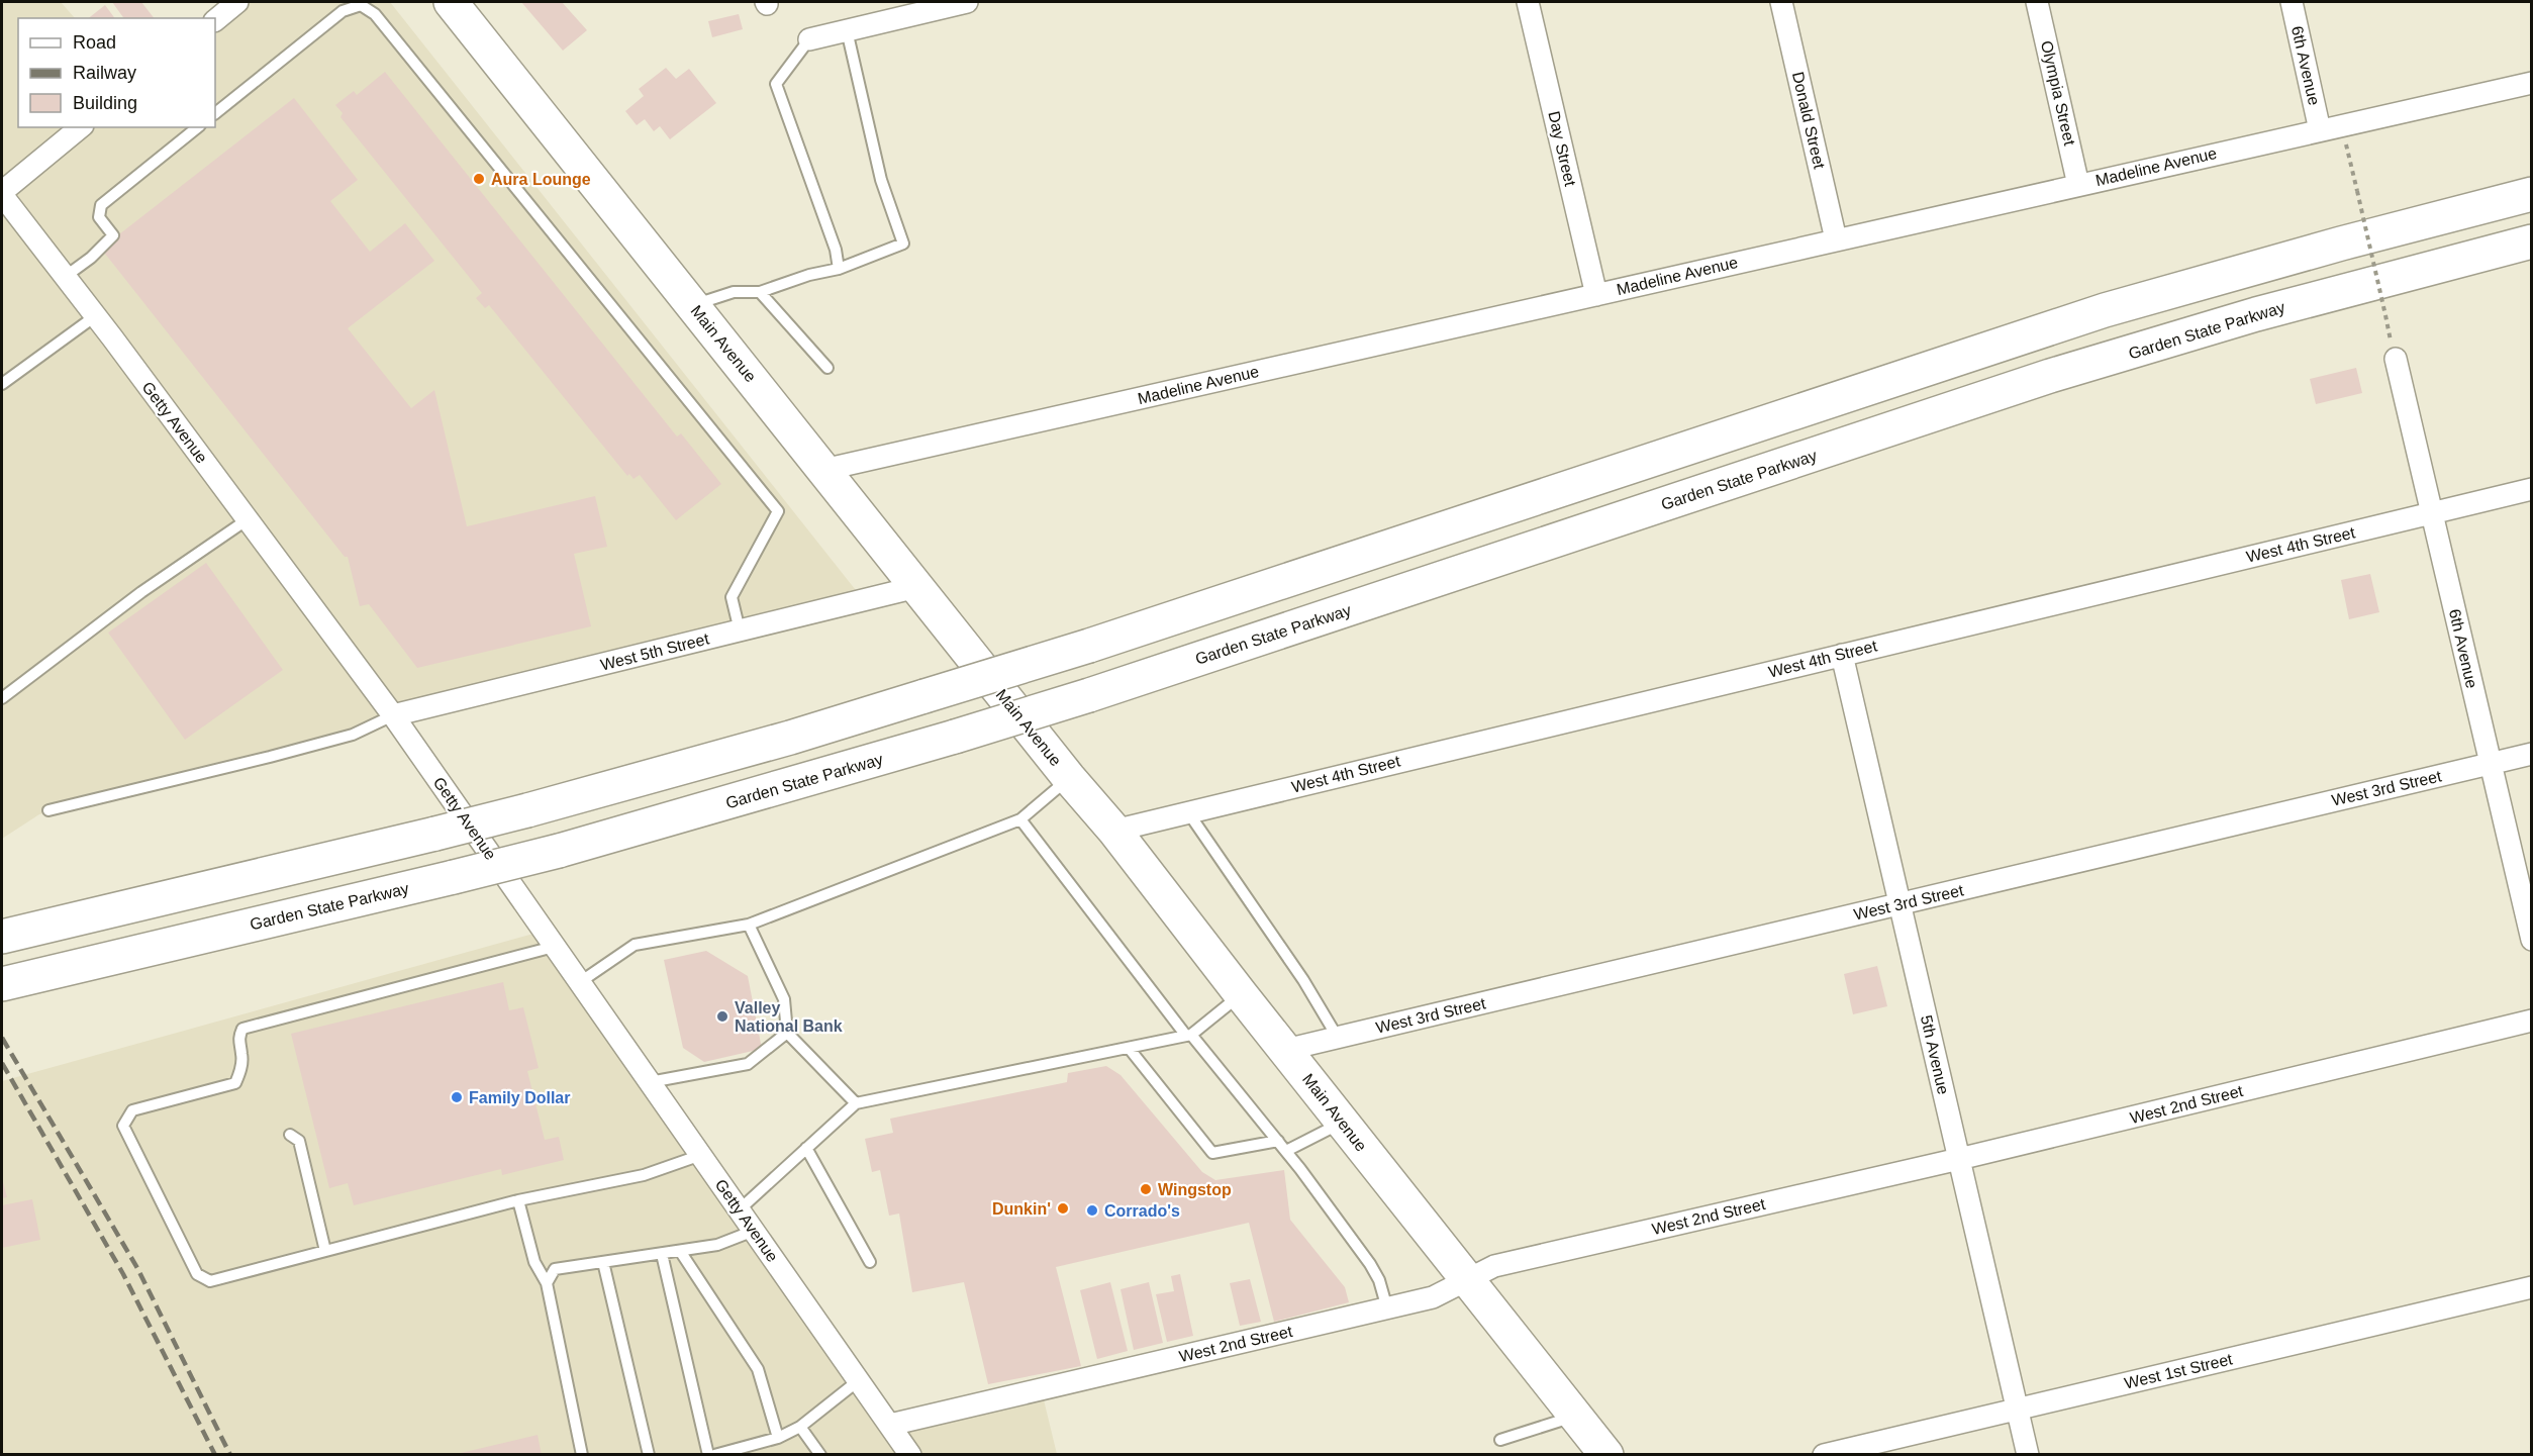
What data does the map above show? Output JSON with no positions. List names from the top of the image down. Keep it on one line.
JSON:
{"streets":{"main road":["Garden State Parkway","Main Avenue"],"street":["6th Avenue","Olympia Street","Donald Street","Day Street","Madeline Avenue","Getty Avenue","West 4th Street","West 5th Street","West 3rd Street","5th Avenue","West 2nd Street","West 1st Street"]},"crossings":[["6th Avenue","Madeline Avenue"],["6th Avenue","West 4th Street"],["6th Avenue","West 3rd Street"],["Olympia Street","Madeline Avenue"],["Donald Street","Madeline Avenue"],["Day Street","Madeline Avenue"],["Madeline Avenue","Main Avenue"],["Main Avenue","West 4th Street"],["Main Avenue","West 5th Street"],["Main Avenue","West 3rd Street"],["Main Avenue","West 2nd Street"],["Getty Avenue","West 5th Street"],["Getty Avenue","West 2nd Street"],["West 4th Street","5th Avenue"],["West 3rd Street","5th Avenue"],["5th Avenue","West 2nd Street"],["5th Avenue","West 1st Street"]],"places":["Aura Lounge","Valley National Bank","Family Dollar","Wingstop","Dunkin'","Corrado's"],"legend":["Road","Railway","Building"]}
